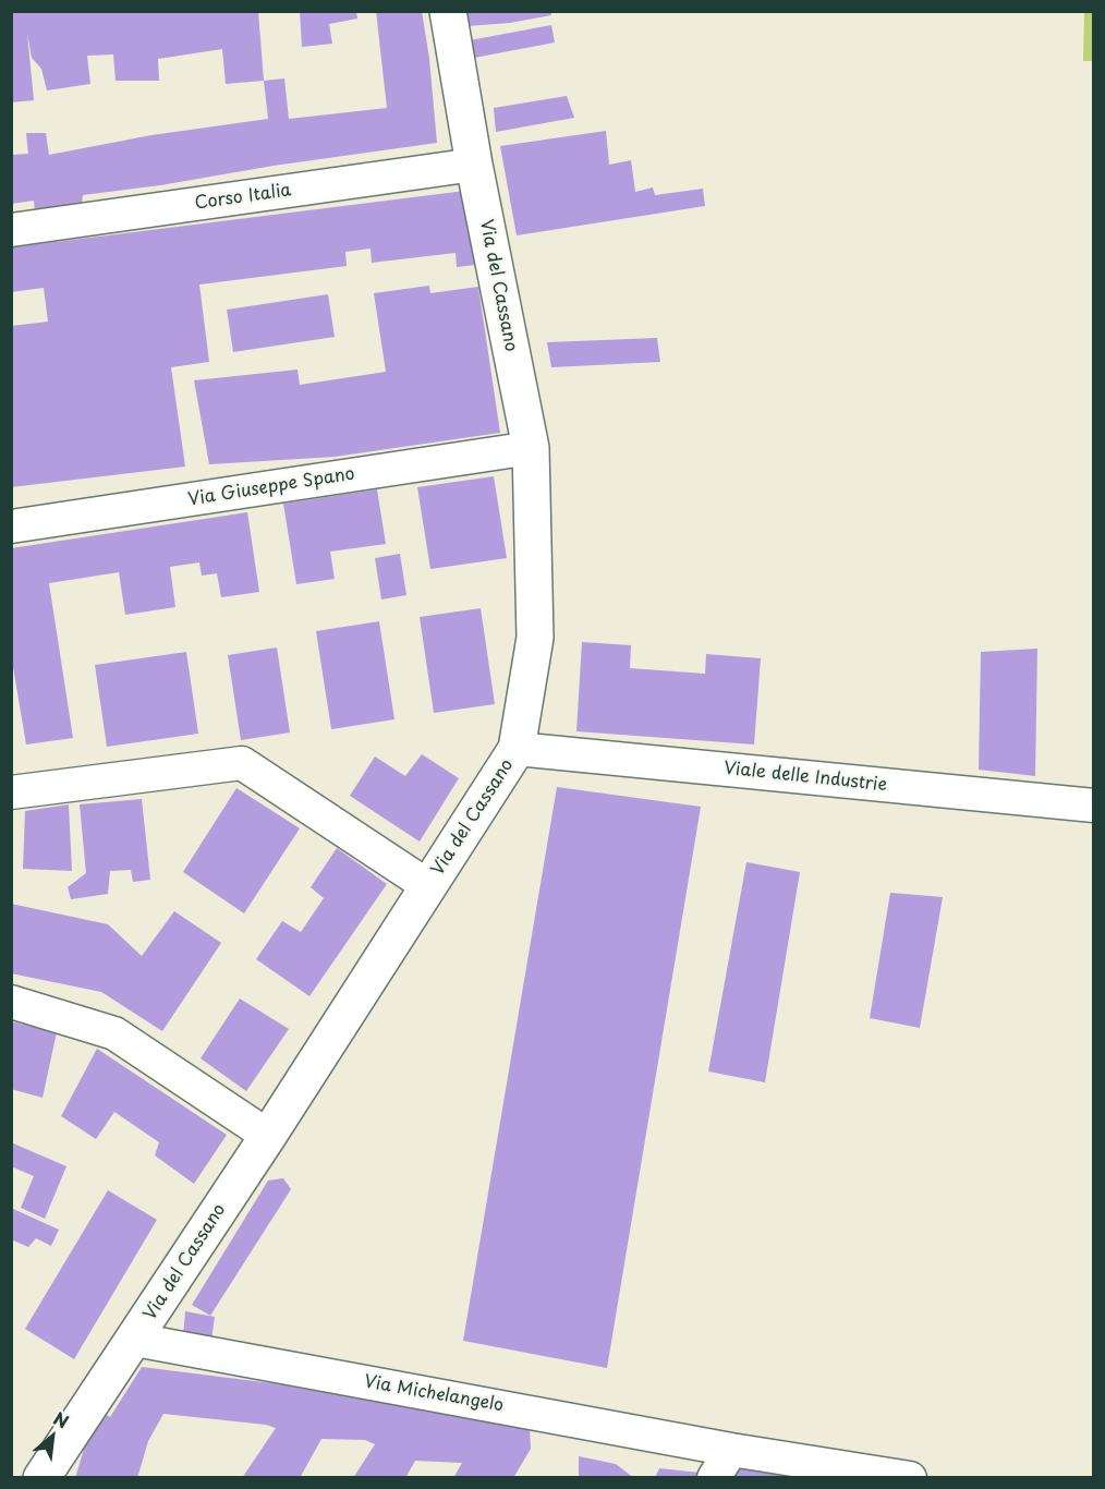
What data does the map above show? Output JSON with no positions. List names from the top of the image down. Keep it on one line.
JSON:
{"streets":{"main road":["Via del Cassano"],"street":["Corso Italia","Via Giuseppe Spano","Viale delle Industrie","Via Michelangelo"]},"crossings":[["Corso Italia","Via del Cassano"],["Via del Cassano","Via Giuseppe Spano"],["Via del Cassano","Viale delle Industrie"],["Via del Cassano","Via Michelangelo"]],"north":"top right"}
